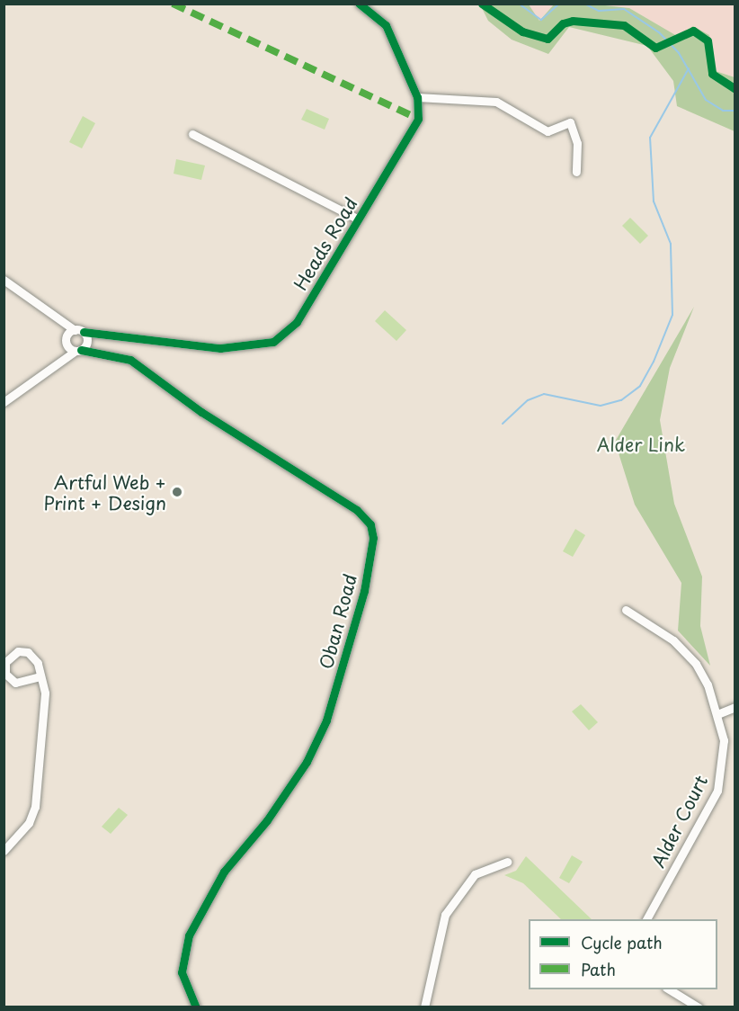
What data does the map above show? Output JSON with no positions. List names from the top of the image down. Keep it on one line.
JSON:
{"streets":{"street":["Heads Road","Oban Road","Alder Court"]},"parks":["Alder Link"],"places":["Artful Web + Print + Design"],"legend":["Cycle path","Path"]}
